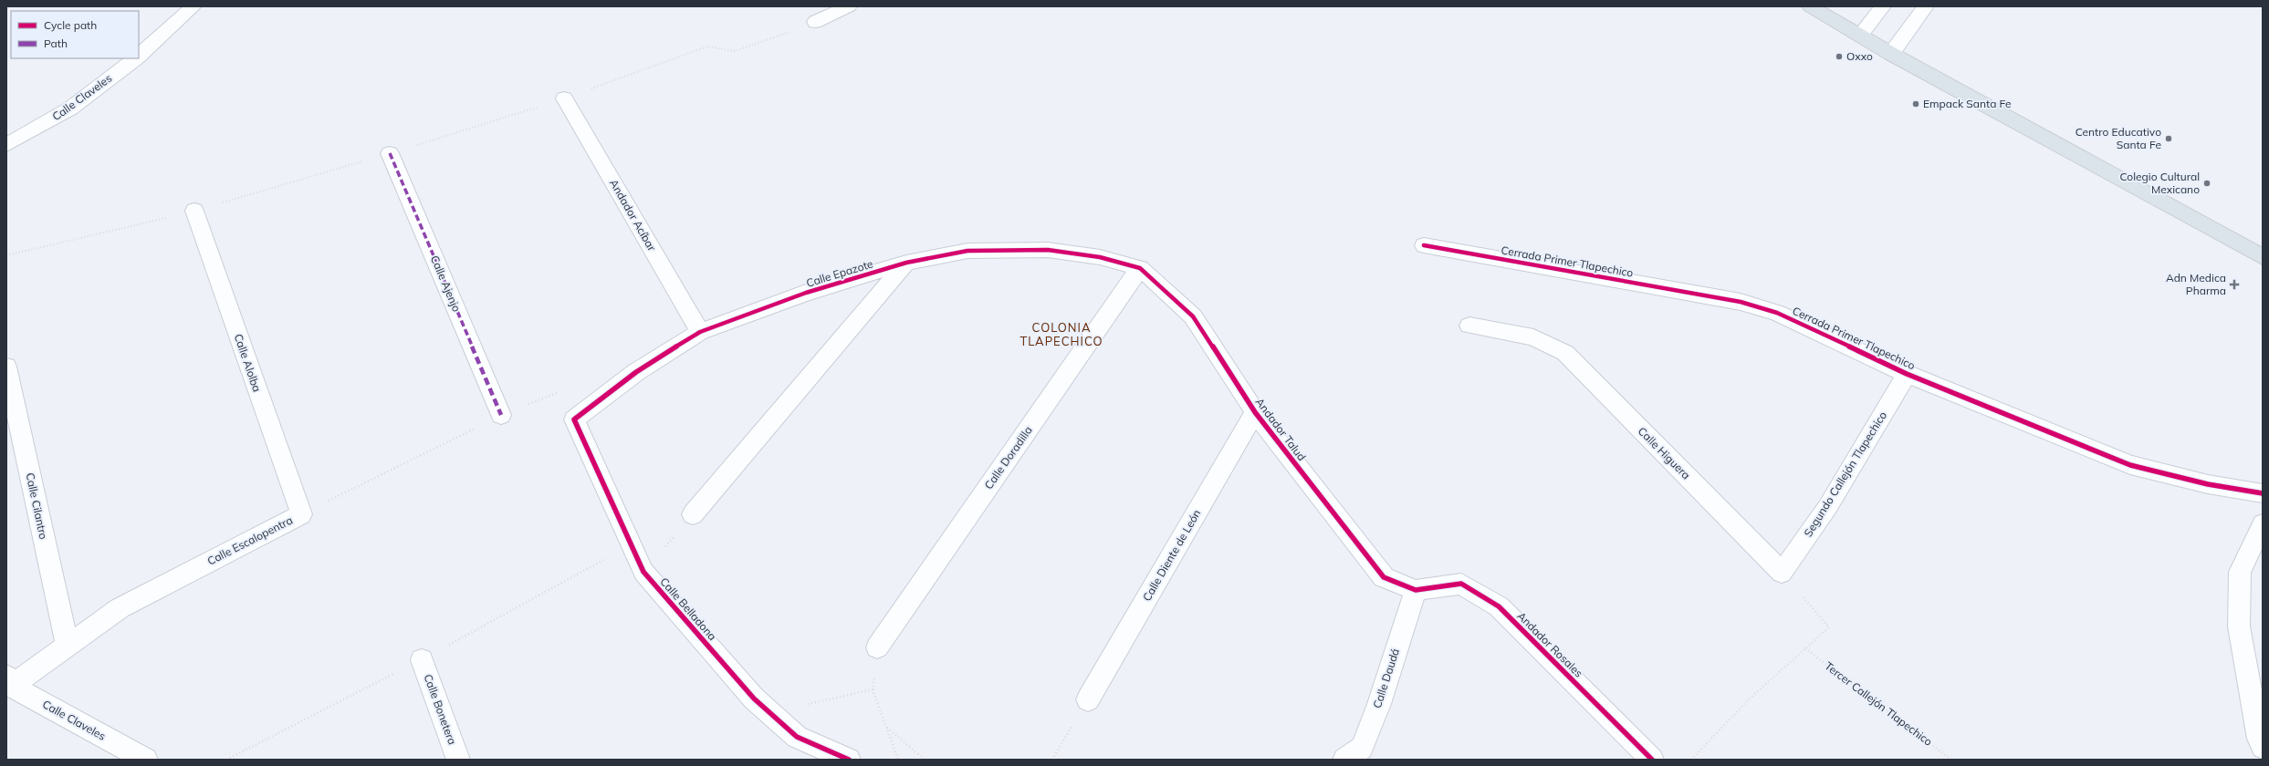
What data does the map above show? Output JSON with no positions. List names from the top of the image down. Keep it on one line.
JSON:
{"streets":{"street":["Calle Claveles","Andador Acíbar","Cerrada Primer Tlapechico","Calle Epazote","Calle Ajenjo","Calle Alolba","Andador Talud","Calle Higuera","Calle Doradilla","Segundo Callejón Tlapechico","Calle Cilantro","Calle Escalopentra","Calle Diente de León","Calle Belladona","Andador Rosales","Calle Daudá","Calle Bonetera"],"path":["Tercer Callejón Tlapechico"]},"crossings":[["Calle Claveles","Calle Escalopentra"],["Andador Acíbar","Calle Epazote"],["Cerrada Primer Tlapechico","Segundo Callejón Tlapechico"],["Calle Epazote","Andador Talud"],["Calle Epazote","Calle Doradilla"],["Calle Epazote","Calle Belladona"],["Calle Ajenjo","Calle Escalopentra"],["Calle Alolba","Calle Escalopentra"],["Andador Talud","Calle Doradilla"],["Andador Talud","Calle Diente de León"],["Andador Talud","Andador Rosales"],["Andador Talud","Calle Daudá"],["Calle Higuera","Segundo Callejón Tlapechico"],["Calle Cilantro","Calle Escalopentra"],["Andador Rosales","Calle Daudá"]],"districts":["COLONIA TLAPECHICO"],"places":{"other":["Oxxo","Empack Santa Fe","Centro Educativo Santa Fe","Colegio Cultural Mexicano"],"health":["Adn Medica Pharma"]},"legend":["Cycle path","Path"]}
